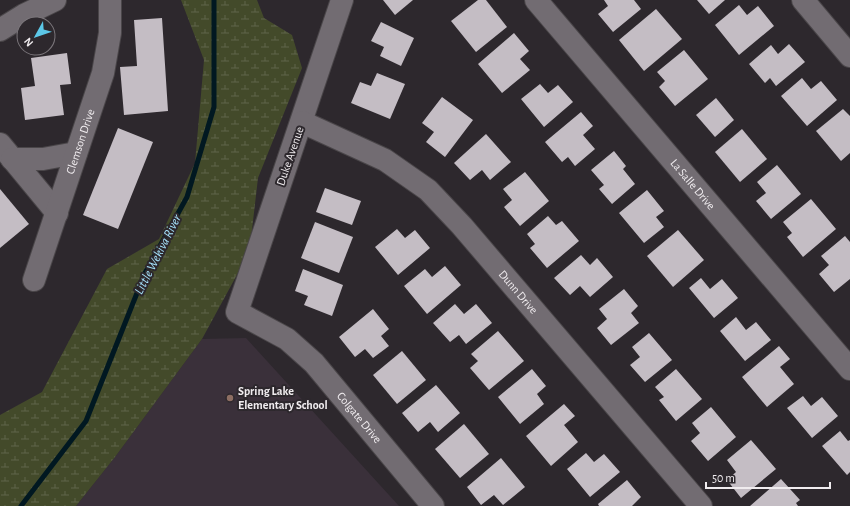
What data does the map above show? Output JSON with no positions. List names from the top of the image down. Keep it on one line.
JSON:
{"streets":{"street":["Clemson Drive","Duke Avenue","La Salle Drive","Dunn Drive","Colgate Drive"]},"crossings":[["Duke Avenue","Dunn Drive"],["Duke Avenue","Colgate Drive"]],"water":["Little Wekiva River"],"places":["Spring Lake Elementary School"],"scale_bar":"50 m","north":"bottom left"}
